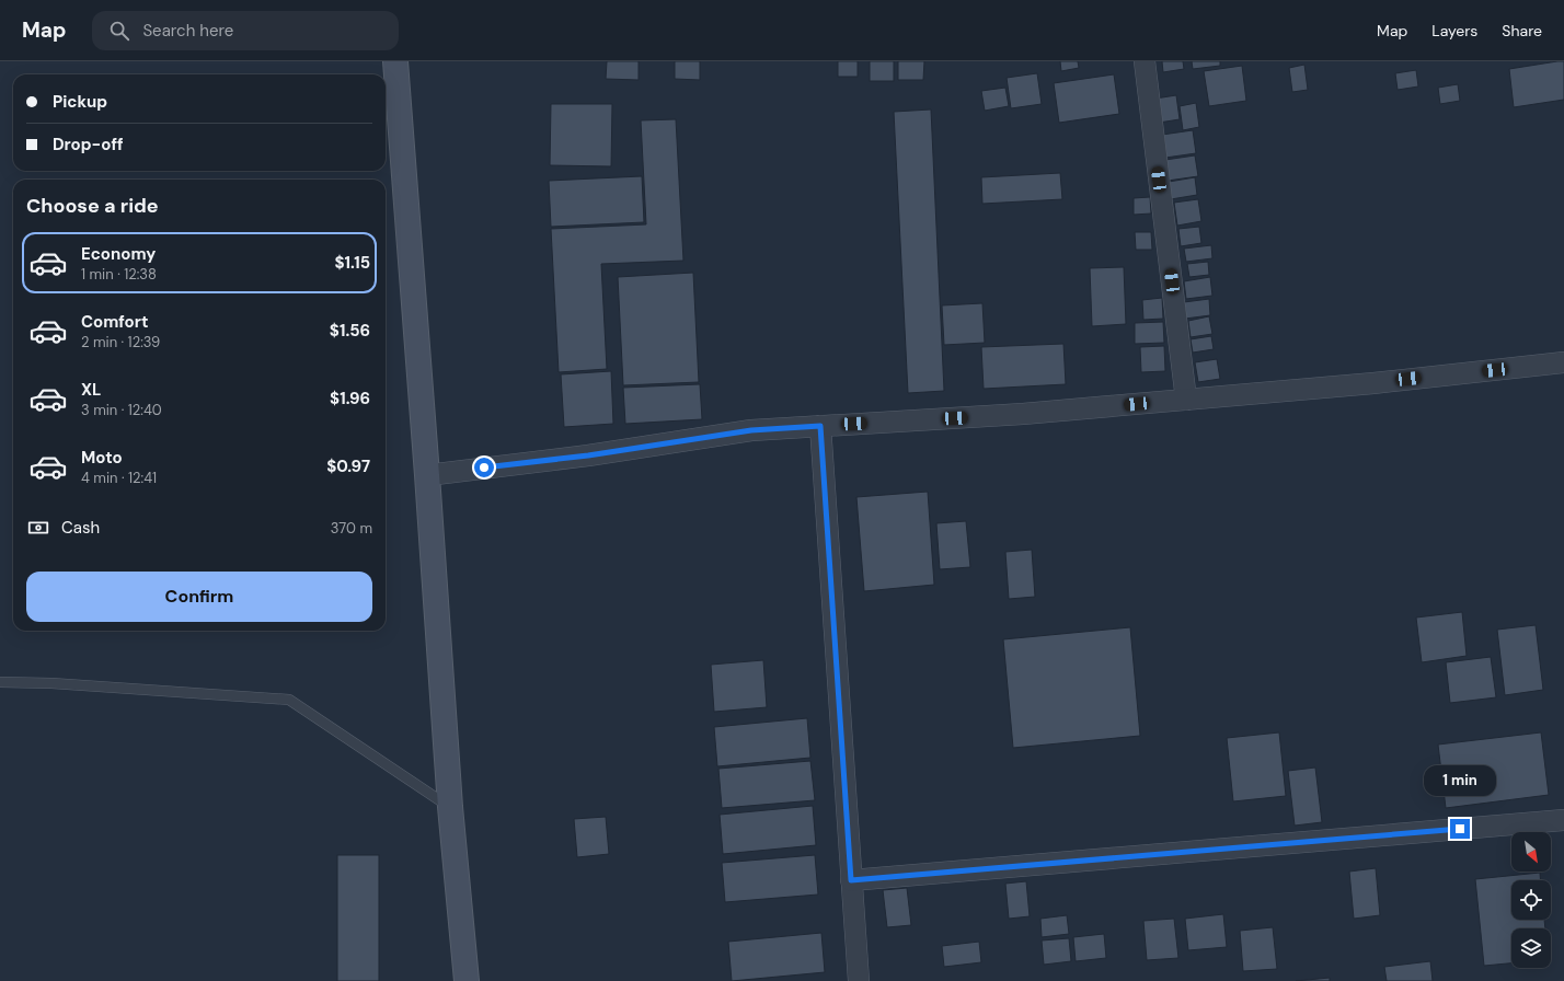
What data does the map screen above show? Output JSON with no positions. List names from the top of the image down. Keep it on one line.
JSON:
{"north":"bottom right","page":{"header":"Map","search":"Search here","nav":["Map","Layers","Share"],"banner":["Pickup","Drop-off"],"heading":"Choose a ride","list":[{"name":"Economy","note":"1 min · 12:38","value":"$1.15"},{"name":"Comfort","note":"2 min · 12:39","value":"$1.56"},{"name":"XL","note":"3 min · 12:40","value":"$1.96"},{"name":"Moto","note":"4 min · 12:41","value":"$0.97"}],"pay":["Cash","370 m"],"buttons":"Confirm","bubble":"1 min"}}
